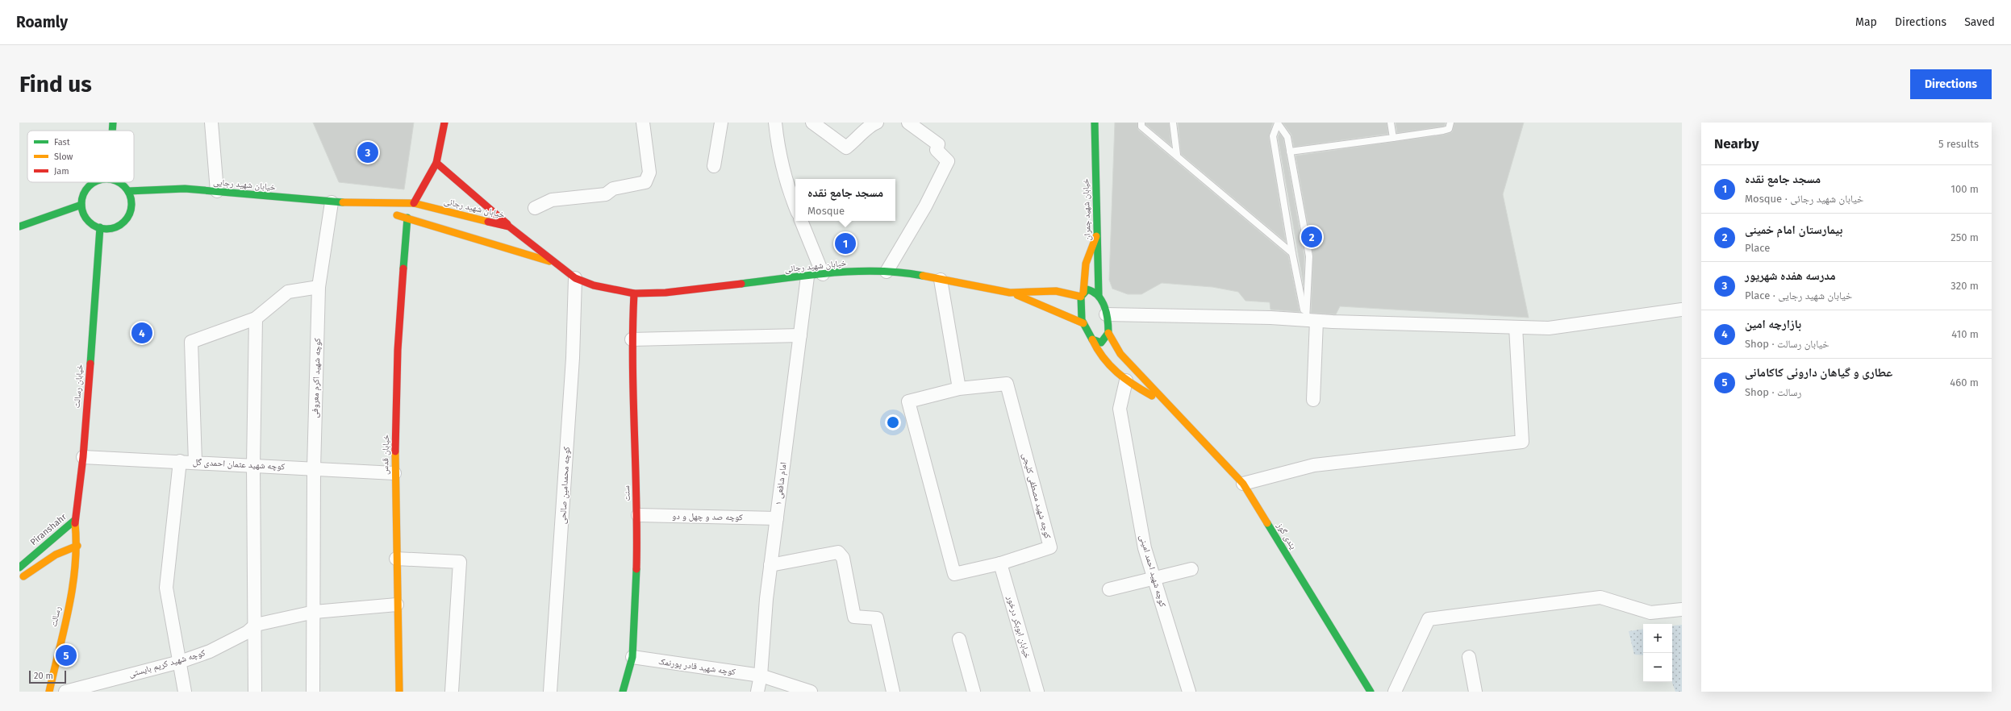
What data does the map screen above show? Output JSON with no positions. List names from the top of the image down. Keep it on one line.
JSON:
{"streets":{"main road":["خیابان شهید رجایی","خیابان شهید رجائی","خیابان شهید چمران","خیابان رسالت","خیابان قدس","سنت","Piranshahr","یئدی گوز","رسالت"],"street":["کوچه شهید اکرم معروفی","کوچه شهید عثمان احمدی گل","امام شافعی ۱","کوچه محمدامین صالحی","کوچه شهید مصطفی کلیجی","کوچه صد و چهل و دو","کوچه شهید احمد امینی","خیابان ابوبکر درخور","کوچه شهید کریم بایستی","کوچه شهید قادر پورنمک"]},"crossings":[["خیابان شهید رجایی","خیابان شهید رجائی"],["خیابان شهید رجایی","کوچه شهید اکرم معروفی"],["خیابان شهید رجایی","خیابان قدس"],["خیابان شهید رجائی","خیابان شهید چمران"],["خیابان شهید رجائی","خیابان قدس"],["خیابان شهید رجائی","امام شافعی ۱"],["خیابان شهید رجائی","کوچه محمدامین صالحی"],["خیابان شهید رجائی","سنت"],["کوچه شهید اکرم معروفی","کوچه شهید عثمان احمدی گل"],["کوچه شهید اکرم معروفی","کوچه شهید کریم بایستی"],["خیابان رسالت","کوچه شهید عثمان احمدی گل"],["خیابان رسالت","Piranshahr"],["خیابان رسالت","رسالت"],["خیابان قدس","کوچه شهید عثمان احمدی گل"],["خیابان قدس","کوچه شهید کریم بایستی"],["امام شافعی ۱","کوچه صد و چهل و دو"],["امام شافعی ۱","کوچه شهید قادر پورنمک"],["سنت","کوچه صد و چهل و دو"],["سنت","کوچه شهید قادر پورنمک"],["کوچه شهید مصطفی کلیجی","خیابان ابوبکر درخور"]],"legend":["Fast","Slow","Jam"],"scale_bar":"20 m","page":{"header":"Roamly","nav":["Map","Directions","Saved"],"buttons":"Directions","title":"Find us","heading":["Nearby","5 results"],"pins":["3","2","1","4","5"],"list":[{"mark":"1","name":"مسجد جامع نقده","note":"Mosque · خیابان شهید رجائی","value":"100 m"},{"mark":"2","name":"بیمارستان امام خمینی","note":"Place","value":"250 m"},{"mark":"3","name":"مدرسه هفده شهریور","note":"Place · خیابان شهید رجایی","value":"320 m"},{"mark":"4","name":"بازارچه امین","note":"Shop · خیابان رسالت","value":"410 m"},{"mark":"5","name":"عطاری و گیاهان داروئی کاکامانی","note":"Shop · رسالت","value":"460 m"}],"popup":["مسجد جامع نقده","Mosque"],"map_buttons":["+","−"],"scale":"20 m"}}
